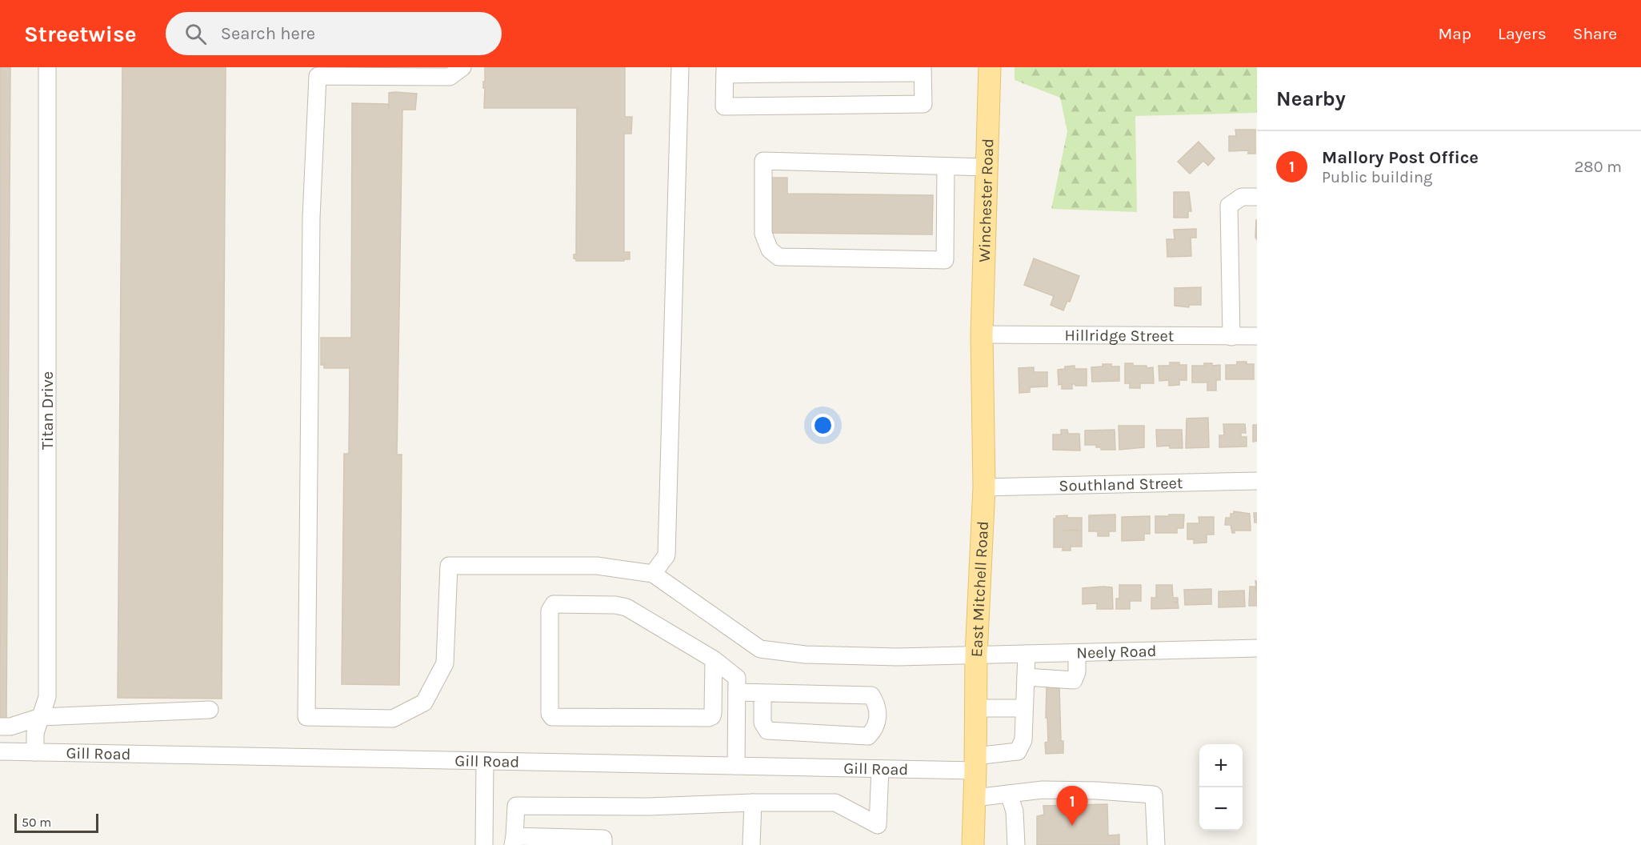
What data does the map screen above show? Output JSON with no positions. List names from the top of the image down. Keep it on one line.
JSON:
{"streets":{"main road":["Winchester Road","East Mitchell Road"],"street":["Hillridge Street","Titan Drive","Southland Street","Neely Road","Gill Road"]},"crossings":[["Winchester Road","Hillridge Street"],["Winchester Road","East Mitchell Road"],["Hillridge Street","East Mitchell Road"],["Titan Drive","Gill Road"],["Southland Street","East Mitchell Road"],["East Mitchell Road","Neely Road"],["East Mitchell Road","Gill Road"]],"scale_bar":"50 m","page":{"header":"Streetwise","search":"Search here","nav":["Map","Layers","Share"],"heading":"Nearby","list":[{"mark":"1","name":"Mallory Post Office","note":"Public building","value":"280 m"}],"map_buttons":["+","−"],"pins":"1","scale":"50 m"}}
